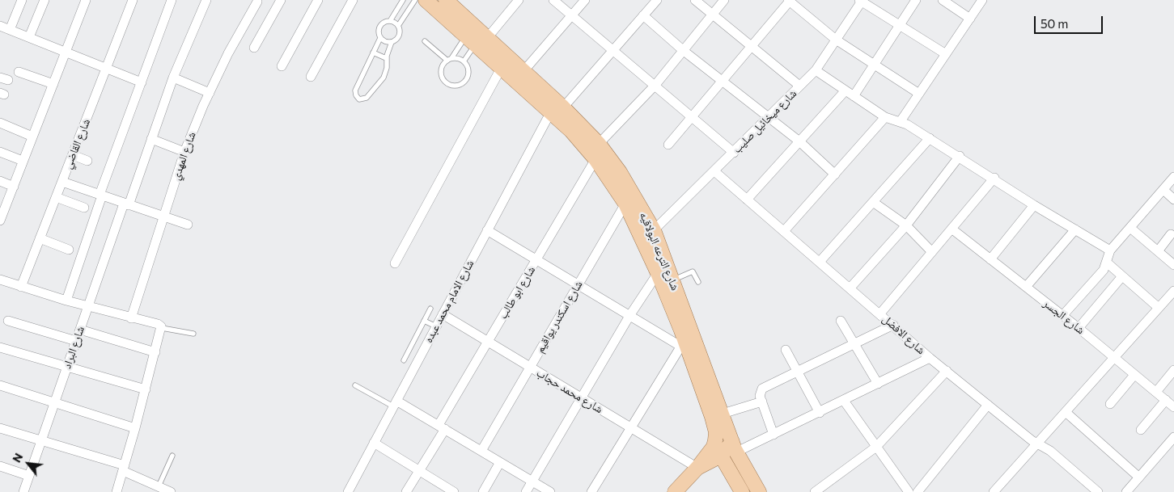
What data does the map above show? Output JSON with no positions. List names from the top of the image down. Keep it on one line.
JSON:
{"streets":{"main road":["شارع الترعه البولاقيه"],"street":["شارع ميخائيل صليب","شارع القاضي","شارع المهدي","شارع ابو طالب","شارع الامام محمد عبده","شارع اسكندر يواقيم","شارع الجسر","شارع الافضل","شارع البراد","شارع محمد حجاب"]},"crossings":[["شارع ميخائيل صليب","شارع الترعه البولاقيه"],["شارع ميخائيل صليب","شارع الافضل"],["شارع الترعه البولاقيه","شارع ابو طالب"],["شارع الترعه البولاقيه","شارع الامام محمد عبده"],["شارع الترعه البولاقيه","شارع اسكندر يواقيم"],["شارع الترعه البولاقيه","شارع محمد حجاب"],["شارع ابو طالب","شارع محمد حجاب"],["شارع الامام محمد عبده","شارع محمد حجاب"],["شارع اسكندر يواقيم","شارع محمد حجاب"]],"scale_bar":"50 m","north":"top left"}
